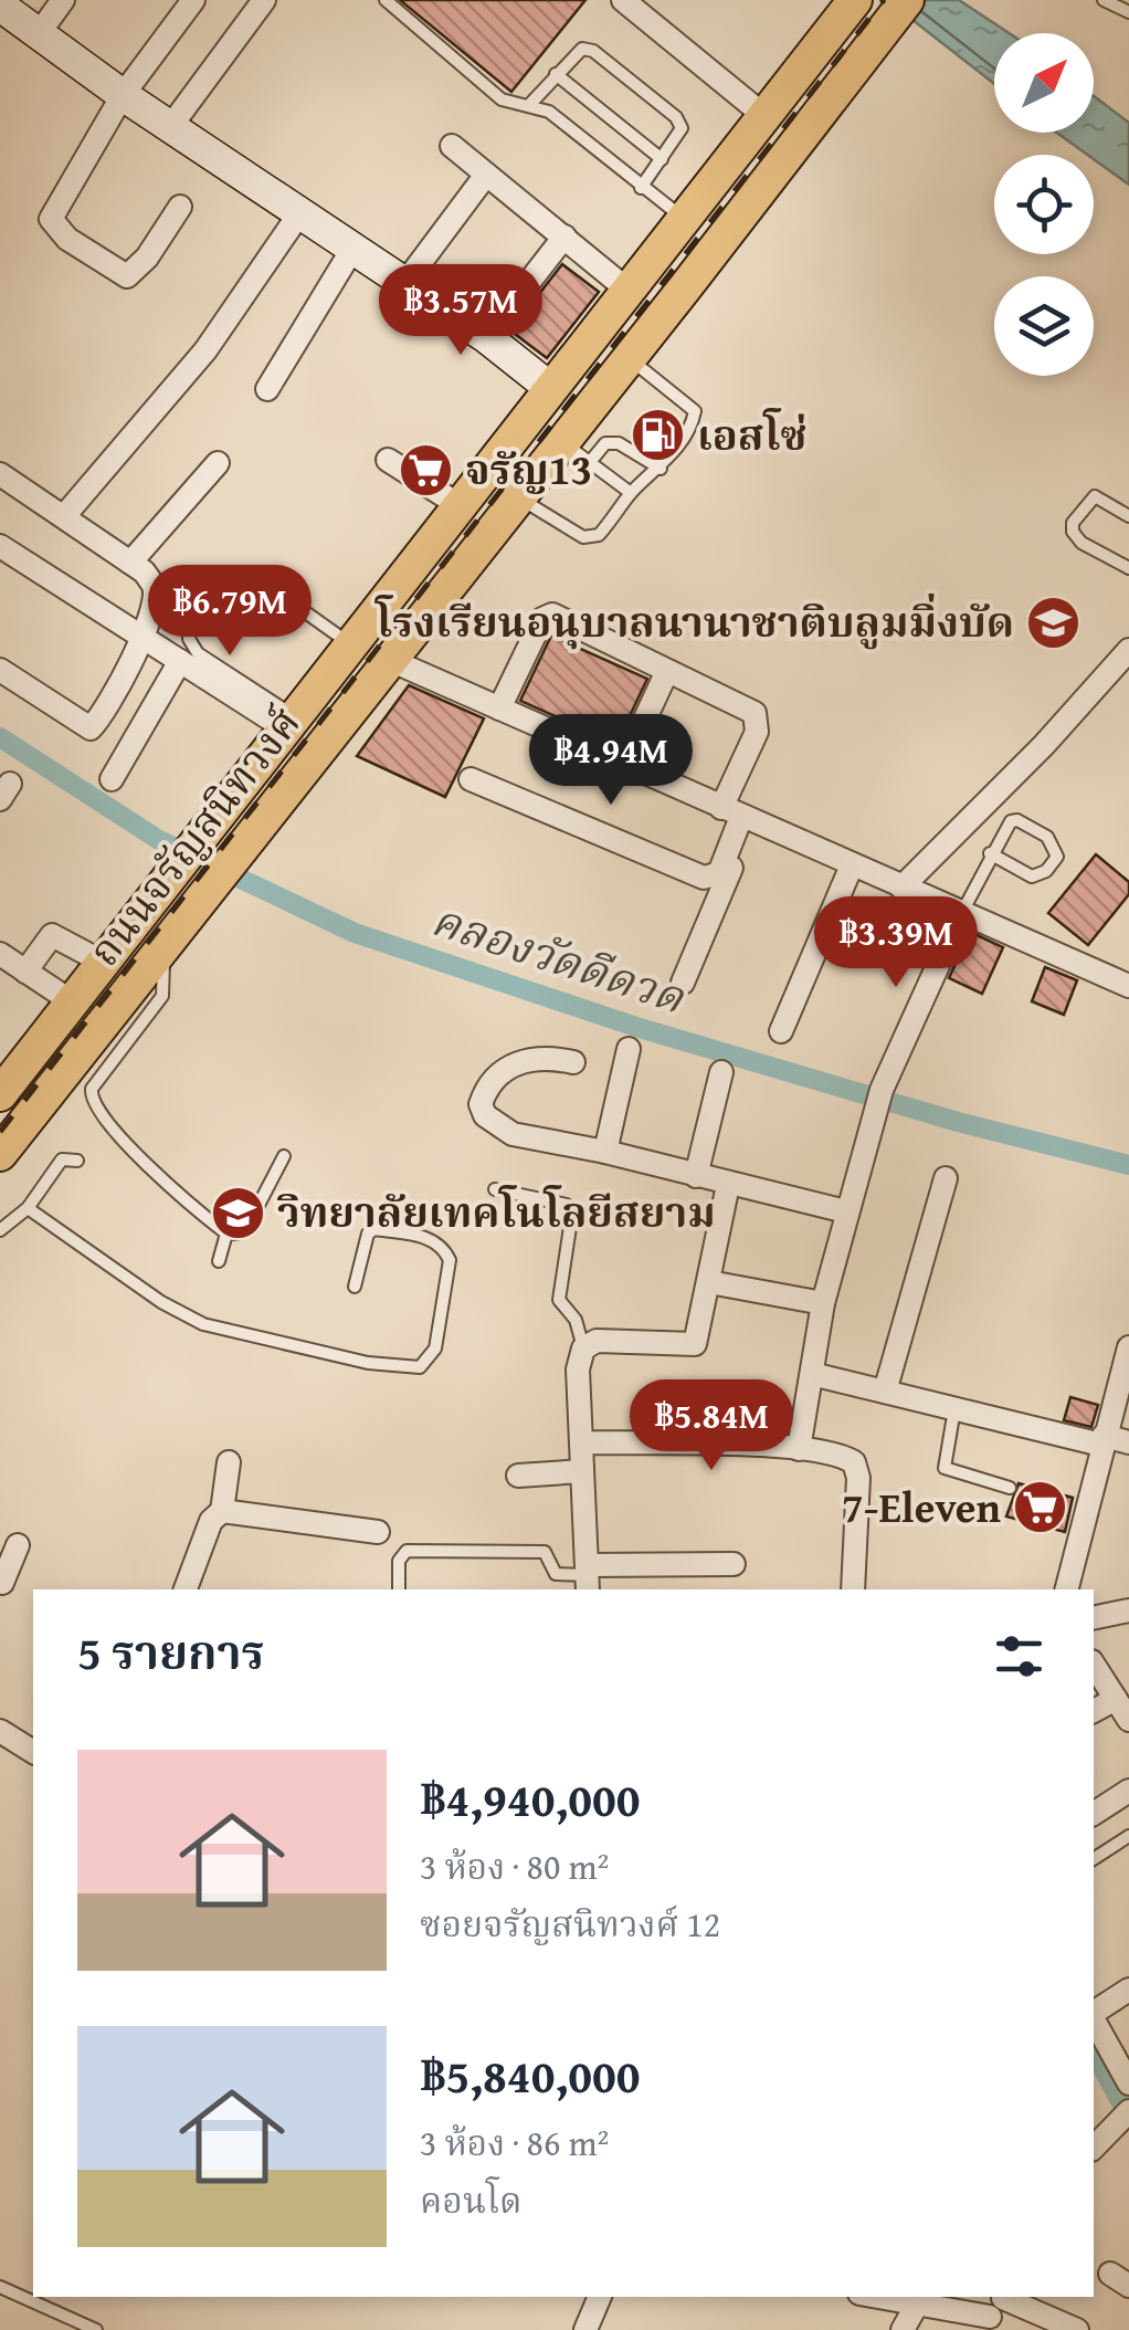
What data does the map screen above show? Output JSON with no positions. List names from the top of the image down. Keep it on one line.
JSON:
{"streets":{"main road":["ถนนจรัญสนิทวงศ์"]},"water":["คลองวัดดีดวด"],"places":{"fuel station":["เอสโซ่"],"supermarket":["จรัญ13","7-Eleven"],"school or university":["โรงเรียนอนุบาลนานาชาติบลูมมิ่งบัด","วิทยาลัยเทคโนโลยีสยาม"]},"north":"top right","page":{"price":["฿3.57M","฿6.79M","฿4.94M","฿3.39M","฿5.84M"],"heading":"5 รายการ","list":[{"name":"฿4,940,000","note":"3 ห้อง · 80 m² · ซอยจรัญสนิทวงศ์ 12"},{"name":"฿5,840,000","note":"3 ห้อง · 86 m² · คอนโด"}]}}
